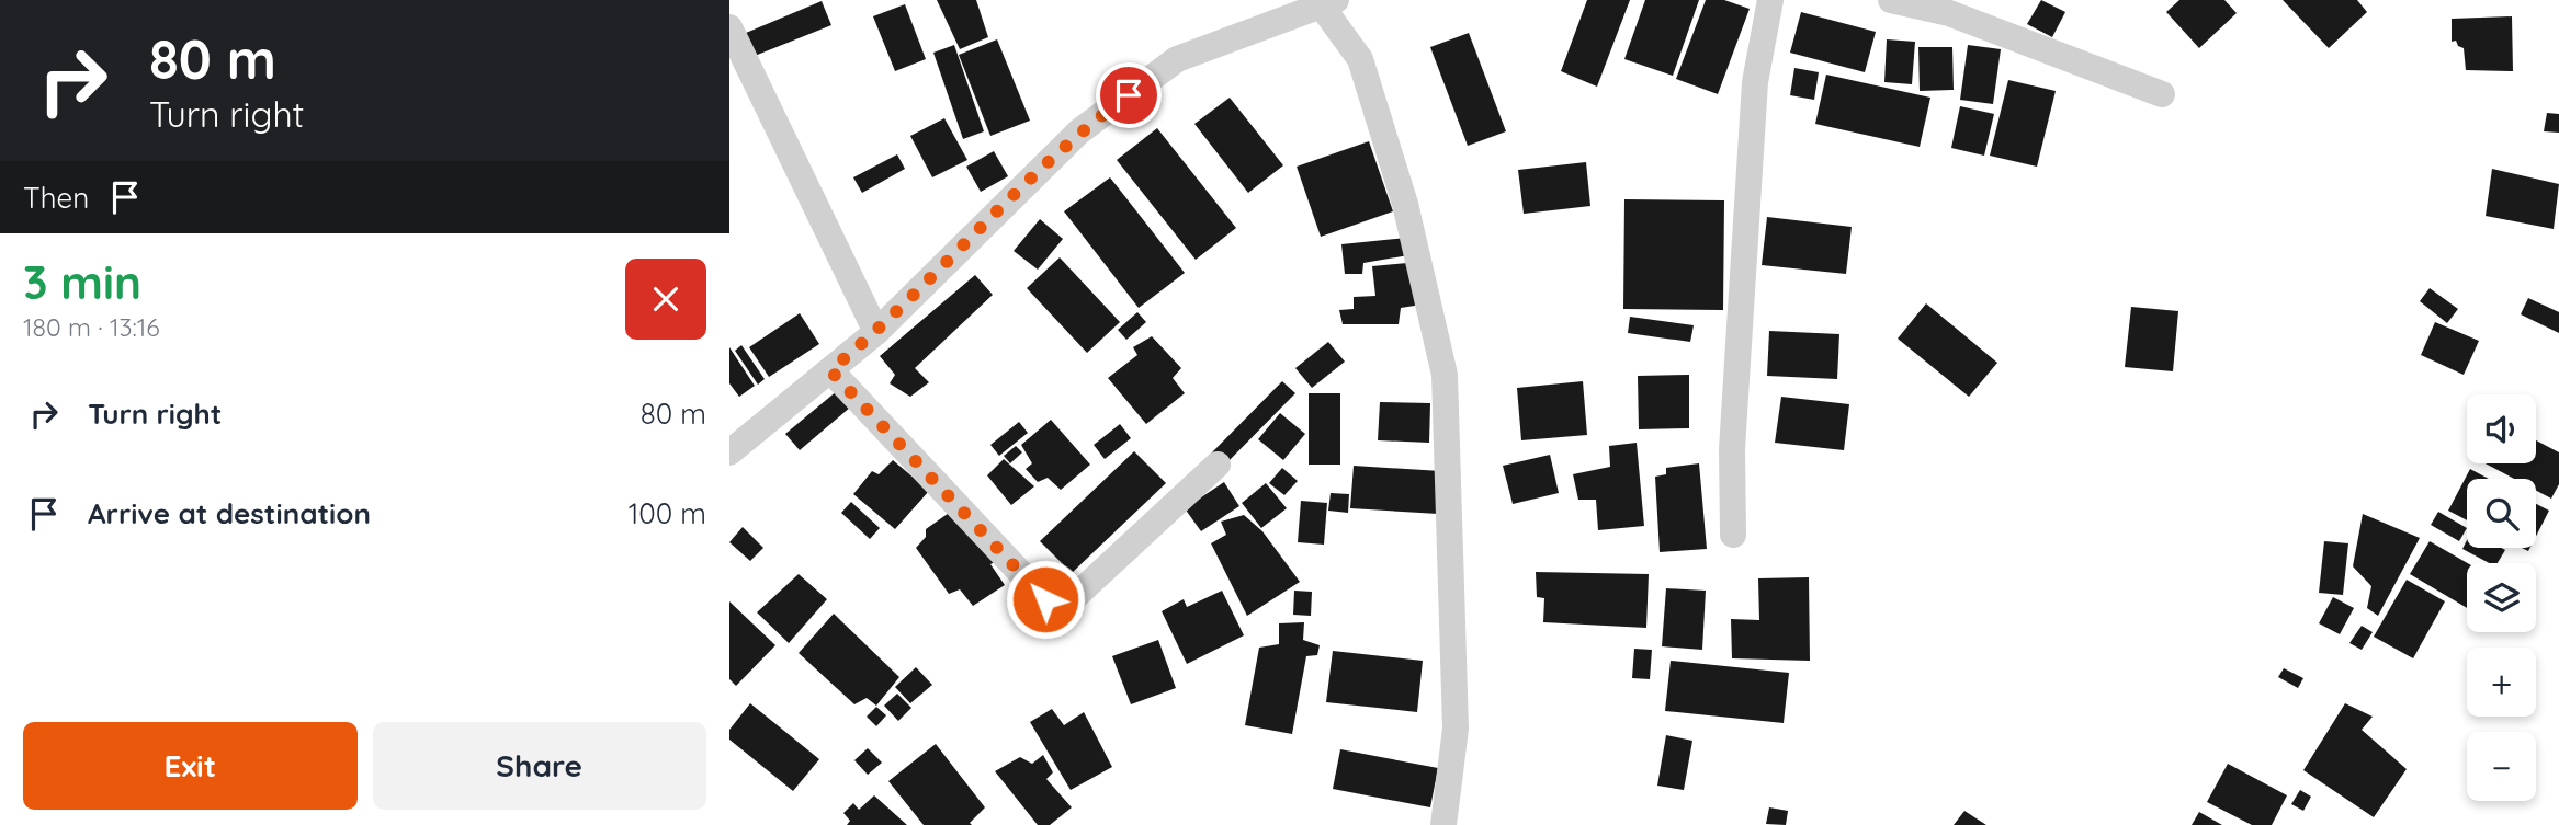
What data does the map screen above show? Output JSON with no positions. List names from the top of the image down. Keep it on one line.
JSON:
{"page":{"turn":["80 m","Turn right"],"then":"Then","heading":["3 min","180 m · 13:16"],"list":[{"name":"Turn right","value":"80 m"},{"name":"Arrive at destination","value":"100 m"}],"map_buttons":["+","−"],"buttons":["Exit","Share"]}}
